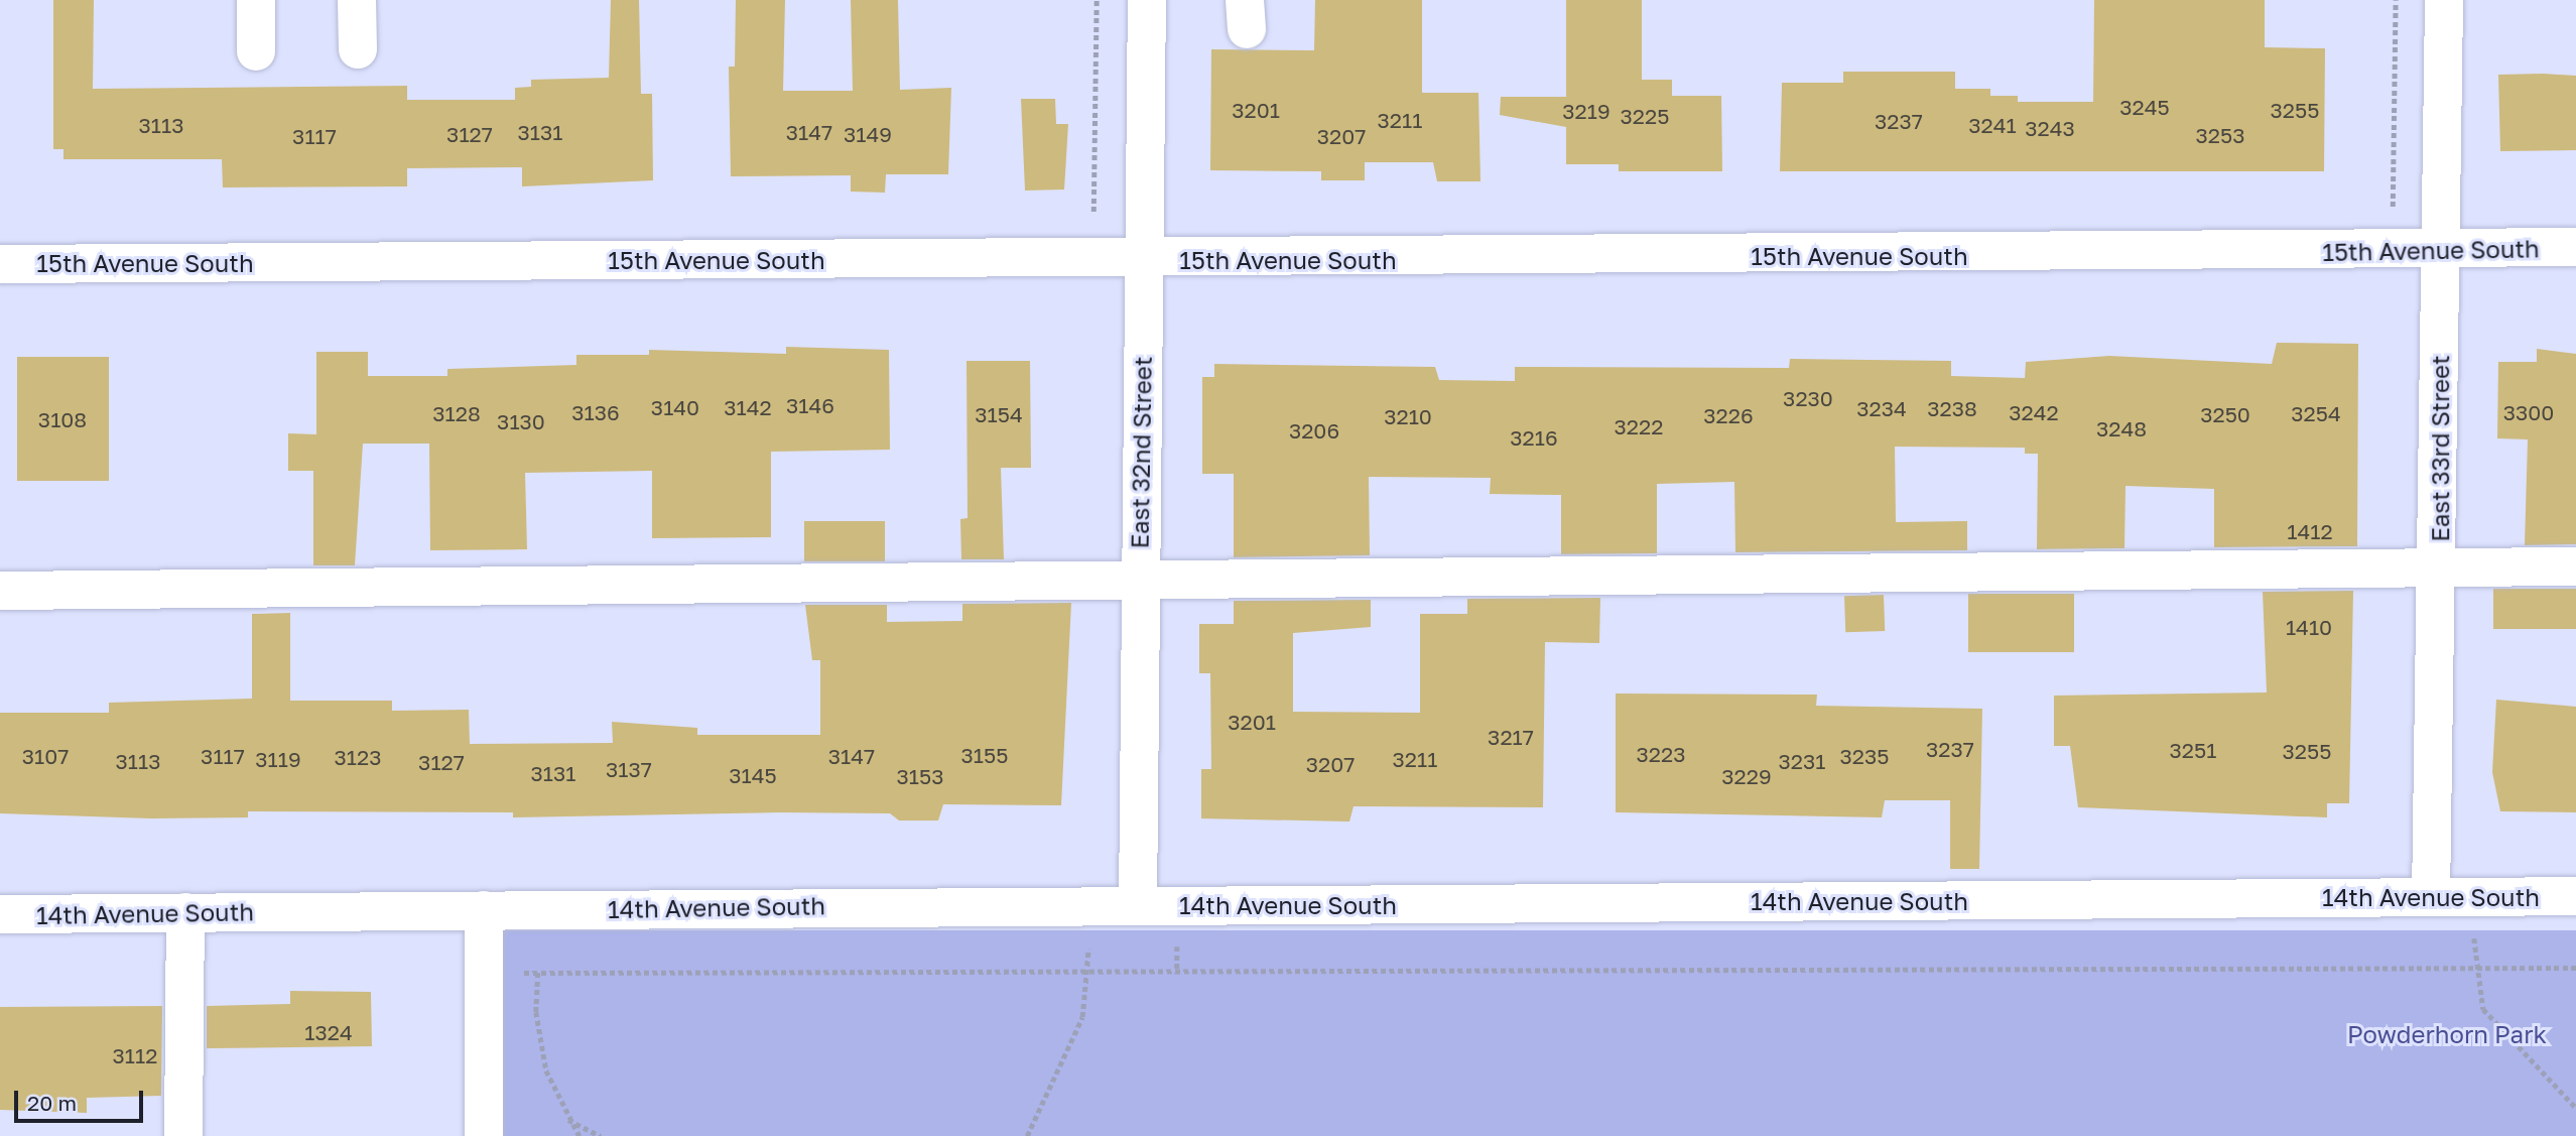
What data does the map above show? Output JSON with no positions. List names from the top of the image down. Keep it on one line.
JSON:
{"streets":{"street":["15th Avenue South","East 33rd Street","East 32nd Street","14th Avenue South"]},"crossings":[["15th Avenue South","East 33rd Street"],["15th Avenue South","East 32nd Street"],["East 33rd Street","14th Avenue South"],["East 32nd Street","14th Avenue South"]],"parks":["Powderhorn Park"],"house_numbers":["3245","3201","3255","3219","3225","3211","3237","3113","3241","3243","3131","3147","3127","3149","3253","3117","3207","3230","3146","3140","3142","3234","3238","3136","3242","3300","3128","3254","3154","3250","3226","3210","3108","3130","3222","3248","3206","3216","1412","1410","3201","3217","3237","3251","3255","3223","3155","3107","3117","3147","3235","3123","3119","3211","3113","3231","3127","3207","3137","3131","3145","3153","3229","1324","3112"],"scale_bar":"20 m"}
